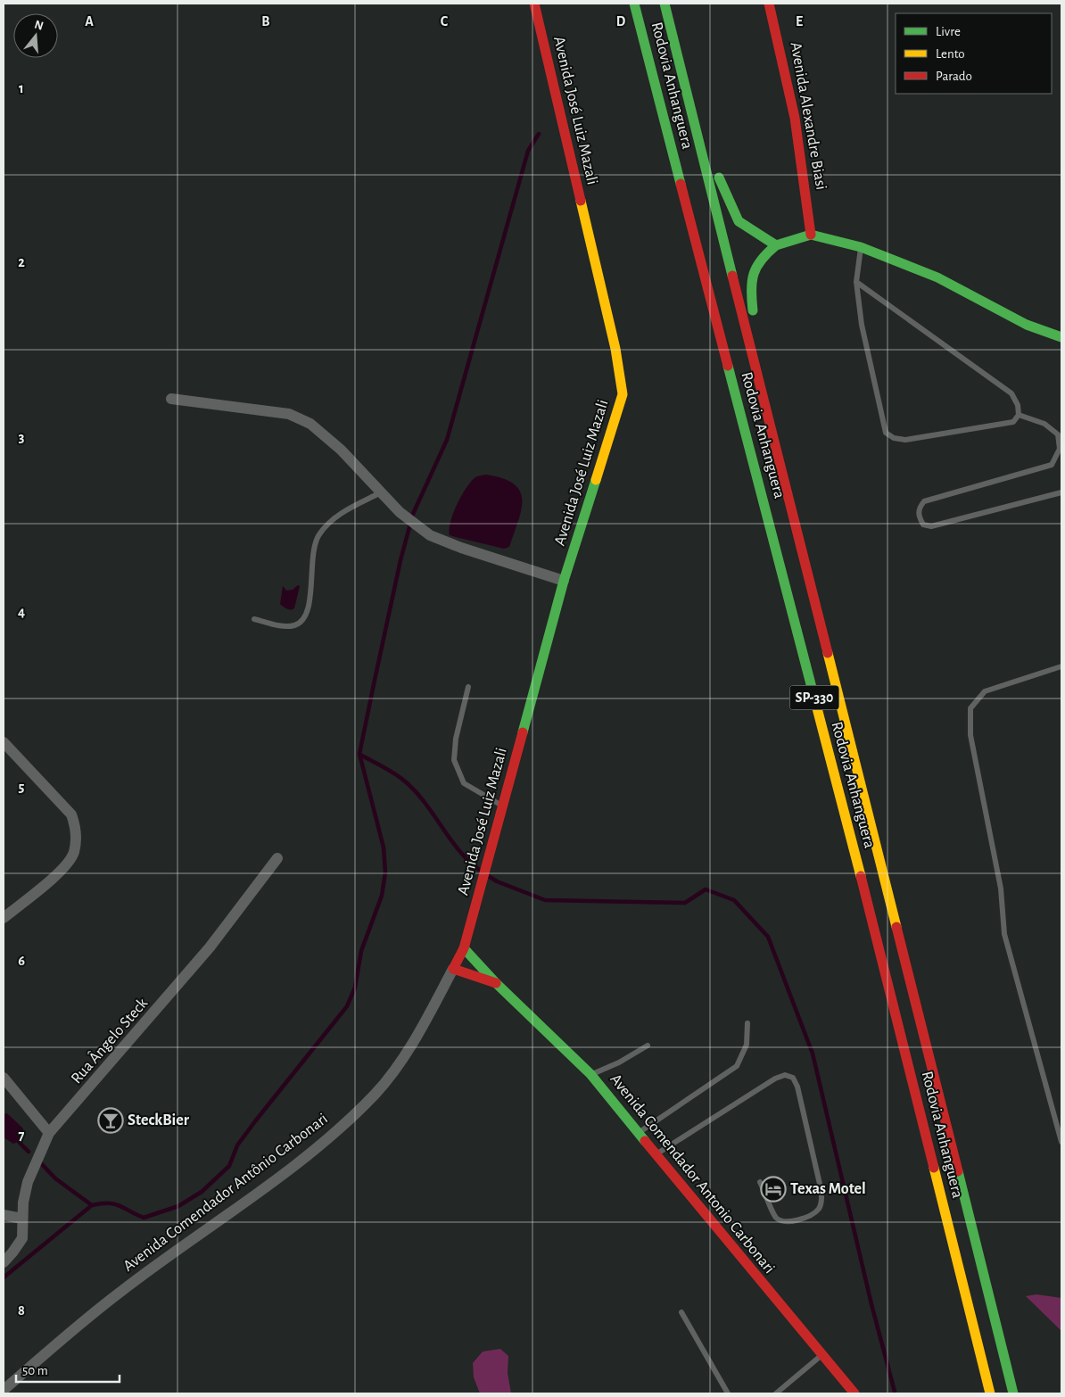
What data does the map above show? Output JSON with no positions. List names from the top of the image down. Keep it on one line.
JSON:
{"streets":{"main road":["Rodovia Anhanguera","Avenida José Luiz Mazali","Avenida Alexandre Biasi","SP-330","Avenida Comendador Antonio Carbonari","Avenida Comendador Antônio Carbonari"],"street":["Rua Ângelo Steck"]},"crossings":[["Avenida José Luiz Mazali","Avenida Comendador Antonio Carbonari"],["Avenida José Luiz Mazali","Avenida Comendador Antônio Carbonari"],["Avenida Comendador Antonio Carbonari","Avenida Comendador Antônio Carbonari"]],"places":{"bar":["SteckBier"],"hotel":["Texas Motel"]},"legend":["Livre","Lento","Parado"],"scale_bar":"50 m","north":"top","grid":{"columns":["A","B","C","D","E"],"rows":["1","2","3","4","5","6","7","8"]}}
